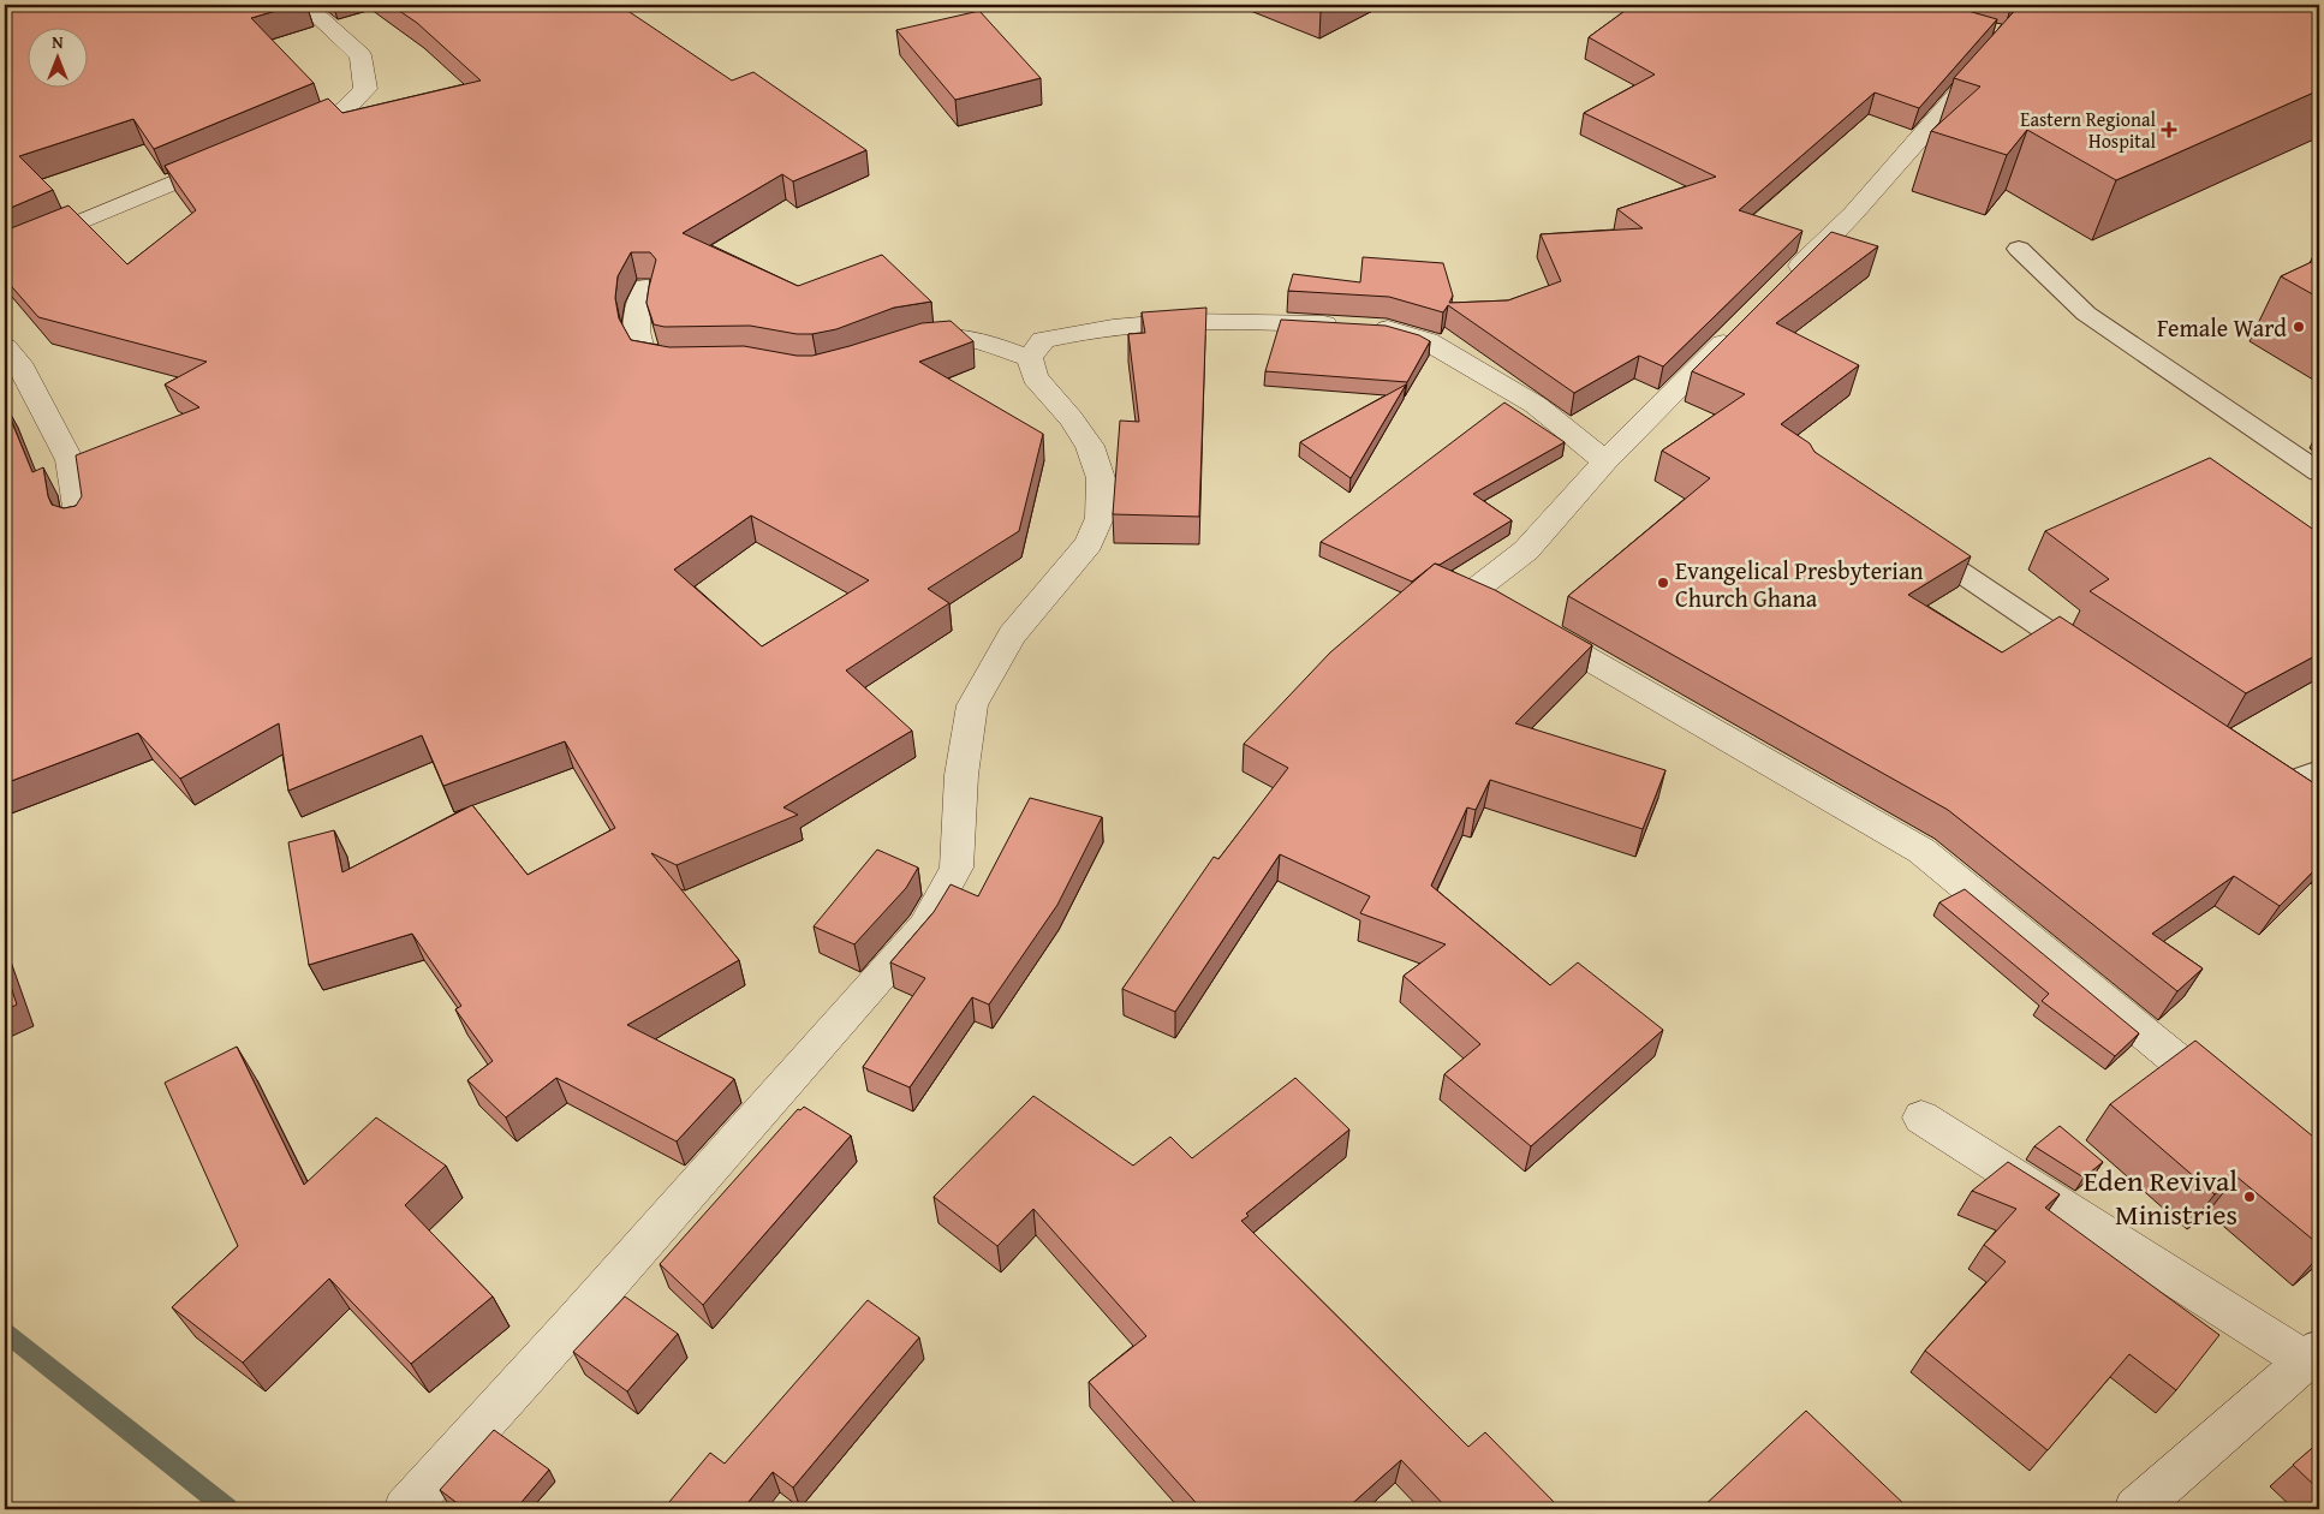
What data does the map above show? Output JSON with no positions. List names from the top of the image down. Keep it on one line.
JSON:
{"places":{"health":["Eastern Regional Hospital"],"other":["Female Ward","Evangelical Presbyterian Church Ghana","Eden Revival Ministries"]},"north":"top"}
